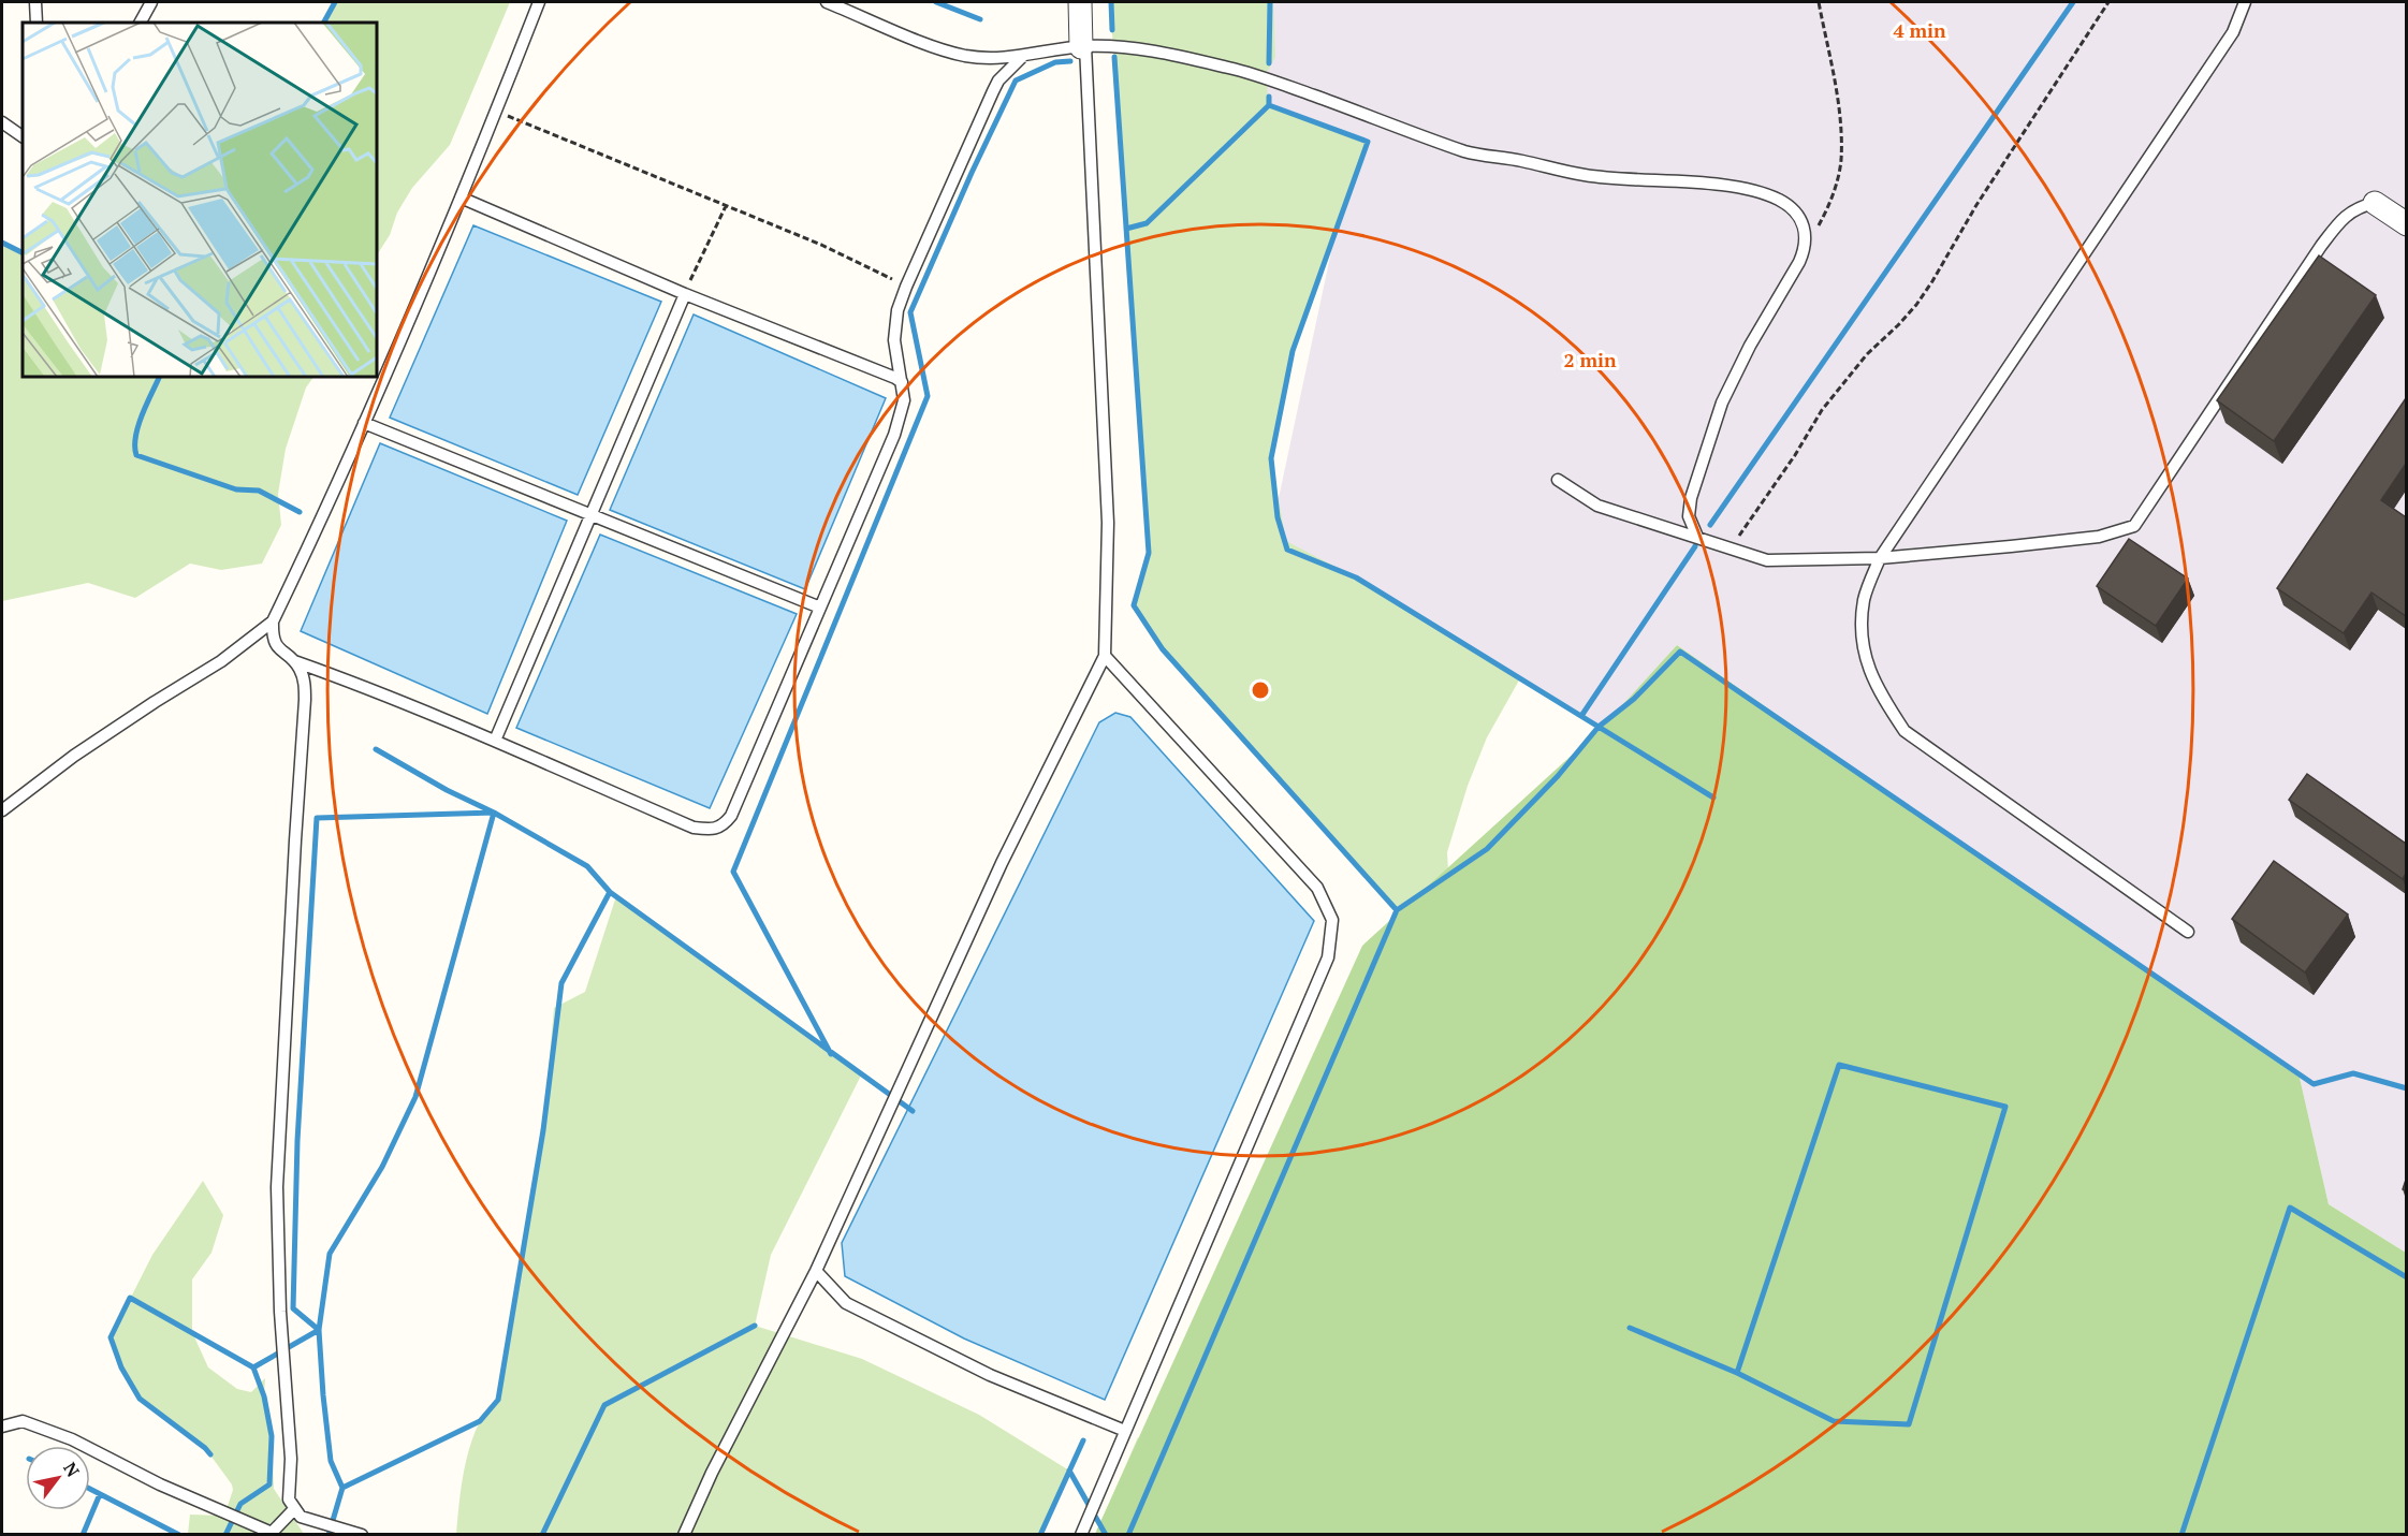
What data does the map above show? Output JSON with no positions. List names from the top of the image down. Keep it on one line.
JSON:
{"north":"top right","rings":["4 min","2 min"]}
